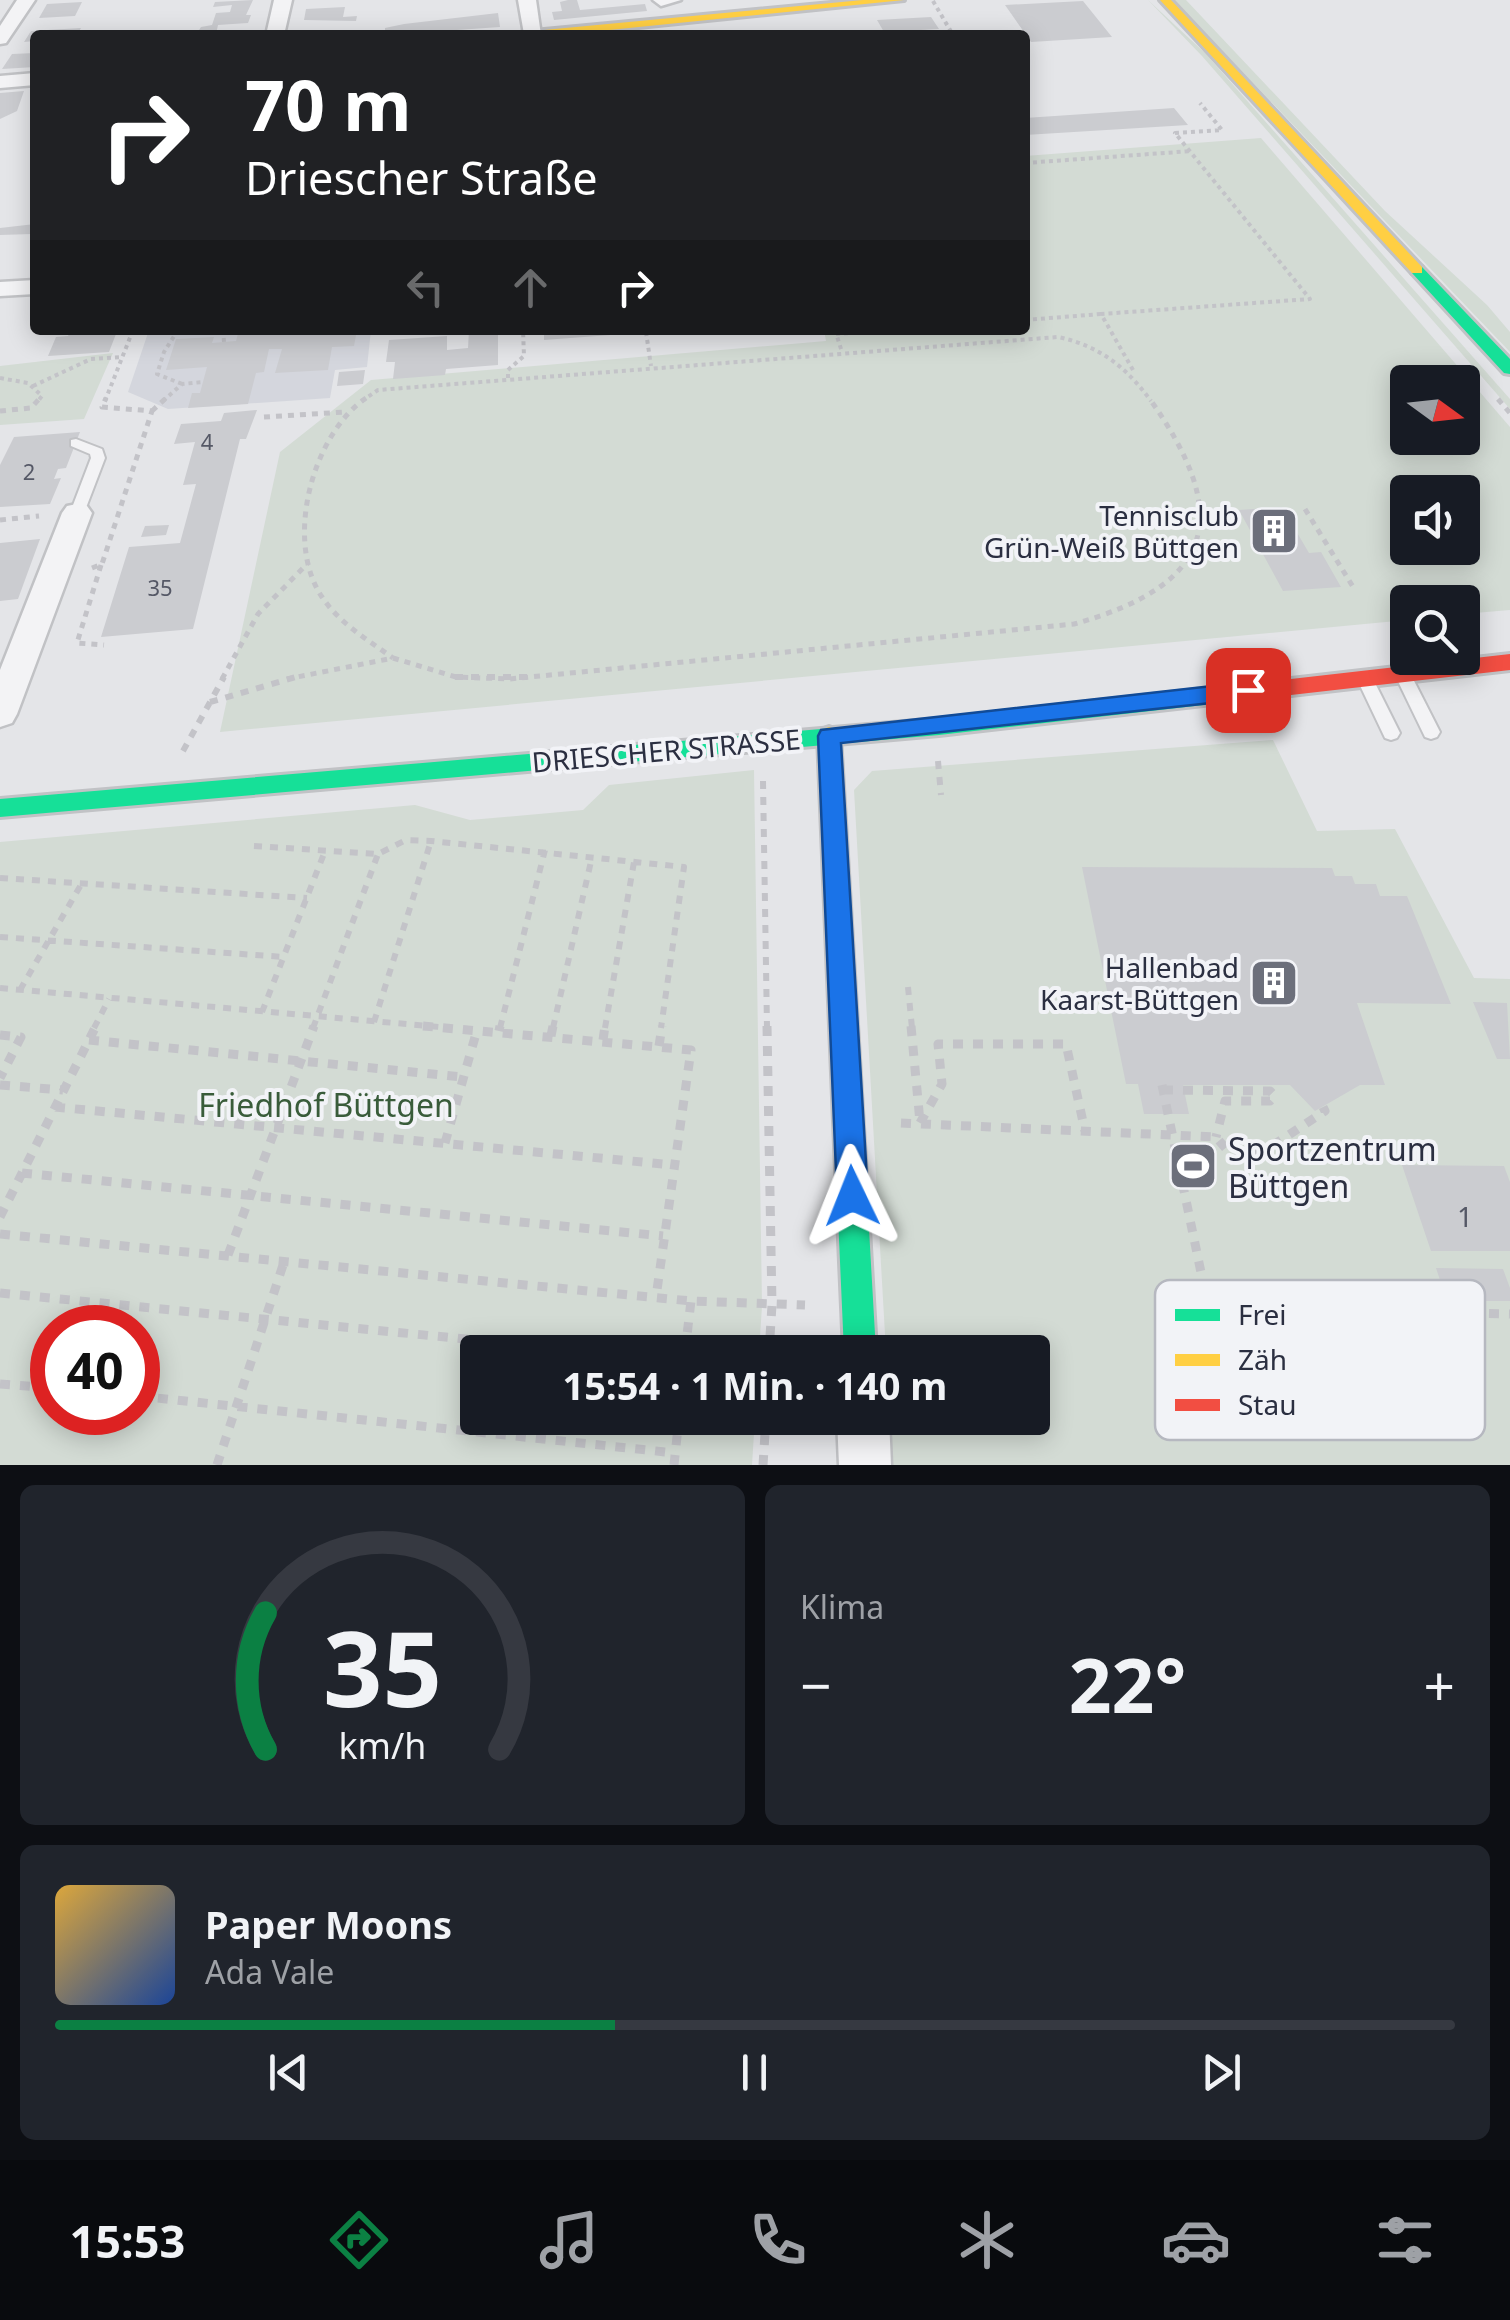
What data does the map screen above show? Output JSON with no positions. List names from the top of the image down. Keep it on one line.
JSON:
{"streets":{"street":["DRIESCHER STRASSE"]},"parks":["Friedhof Büttgen"],"places":{"building":["Tennisclub Grün-Weiß Büttgen","Hallenbad Kaarst-Büttgen"],"sports":["Sportzentrum Büttgen"]},"house_numbers":["4","2","35","1"],"legend":["Frei","Zäh","Stau"],"north":"right","page":{"turn":["70 m","Driescher Straße"],"limit":"40","trip":"15:54 · 1 Min. · 140 m","tile":"Klima","heat":["−","22°","+"],"song":["Paper Moons","Ada Vale"],"tabs":"15:53","gauge":["35","km/h"]}}
